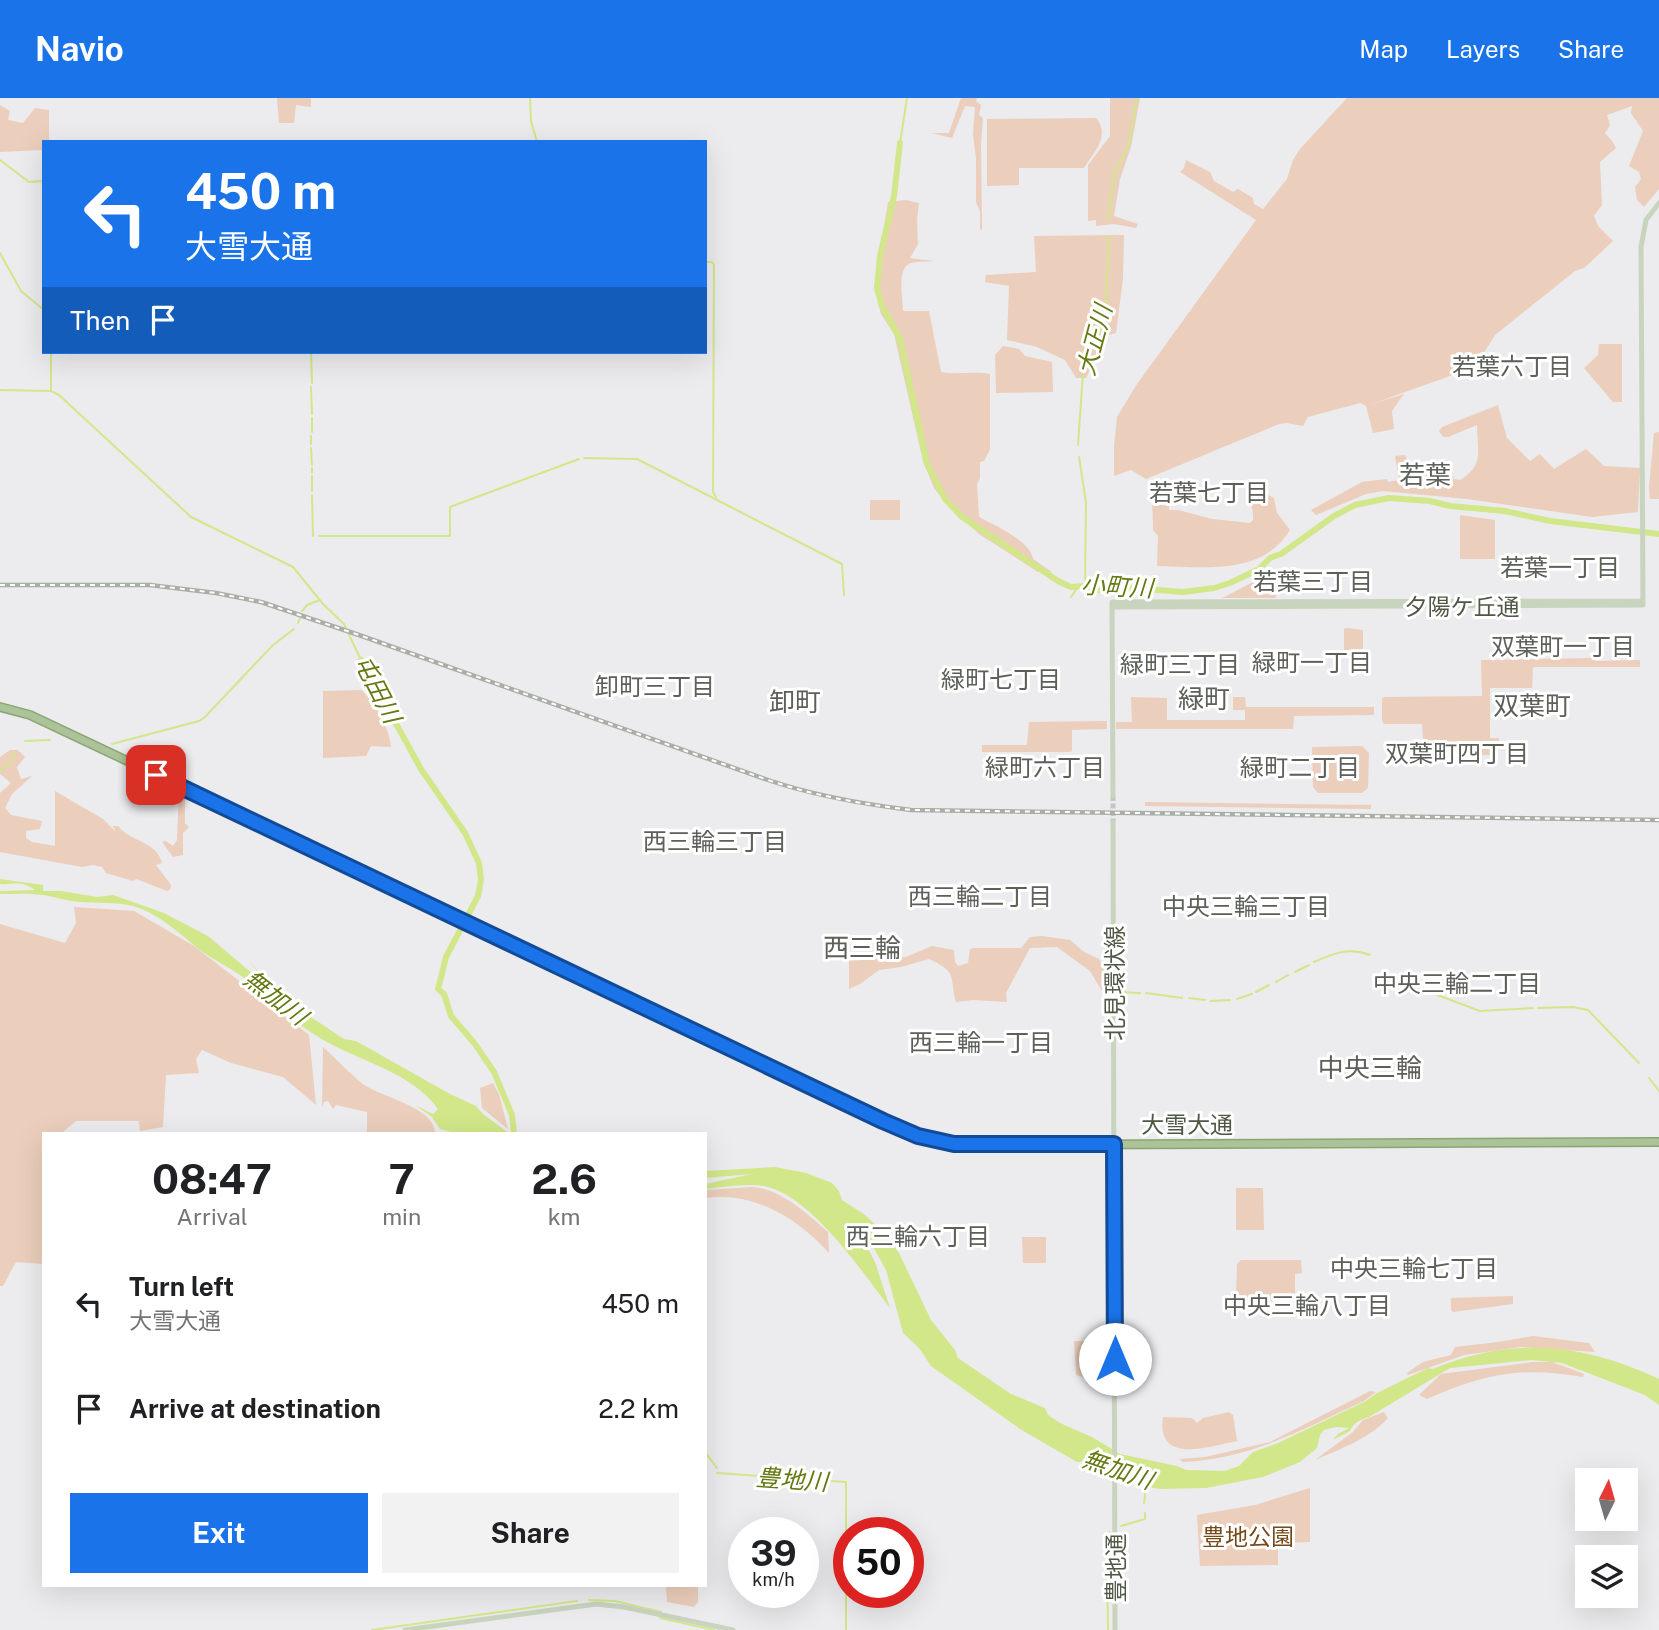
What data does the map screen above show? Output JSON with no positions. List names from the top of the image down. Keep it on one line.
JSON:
{"streets":{"highway":["大雪大通"],"main road":["夕陽ケ丘通","北見環状線","豊地通"]},"crossings":[["北見環状線","大雪大通"],["北見環状線","豊地通"]],"districts":["若葉六丁目","若葉","若葉七丁目","若葉一丁目","若葉三丁目","双葉町一丁目","緑町一丁目","緑町三丁目","緑町七丁目","卸町三丁目","緑町","卸町","双葉町","双葉町四丁目","緑町六丁目","緑町二丁目","西三輪三丁目","西三輪二丁目","中央三輪三丁目","西三輪","中央三輪二丁目","西三輪一丁目","中央三輪","西三輪六丁目","中央三輪七丁目","中央三輪八丁目"],"water":["大正川","小町川","屯田川","無加川","豊地川"],"parks":["豊地公園"],"north":"top","page":{"header":"Navio","nav":["Map","Layers","Share"],"turn":["450 m","大雪大通"],"then":"Then","eta":["08:47","Arrival","7","min","2.6","km"],"list":[{"name":"Turn left","note":"大雪大通","value":"450 m"},{"name":"Arrive at destination","value":"2.2 km"}],"buttons":["Exit","Share"],"speed":"39 km/h","limit":"50"}}
